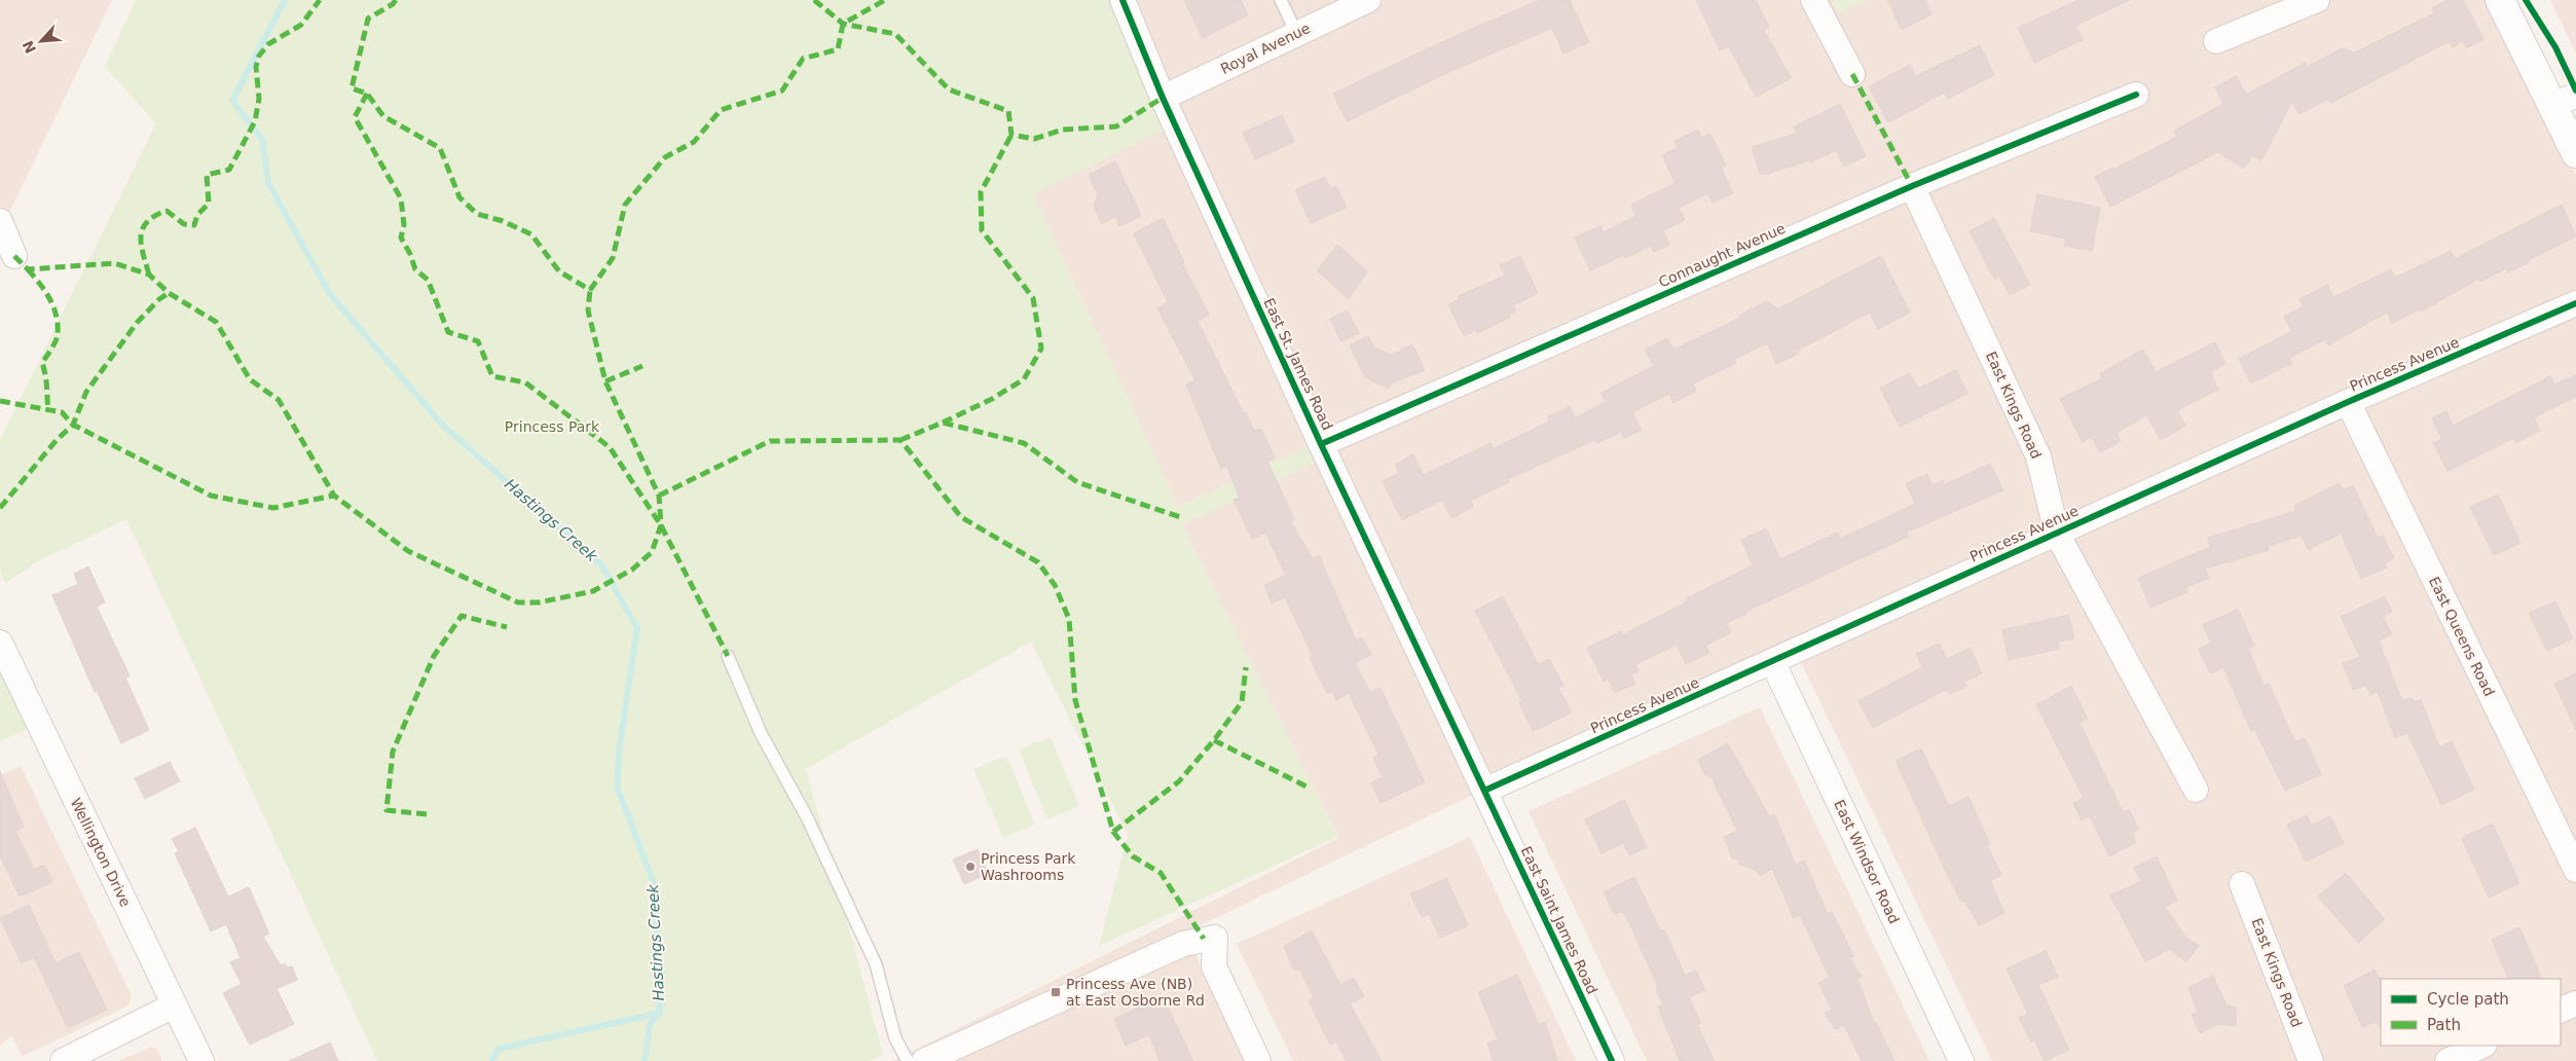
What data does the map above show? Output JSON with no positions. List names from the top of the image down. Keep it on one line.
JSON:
{"streets":{"street":["Royal Avenue","Connaught Avenue","East St. James Road","Princess Avenue","East Kings Road","East Queens Road","Wellington Drive","East Windsor Road","East Saint James Road"]},"crossings":[["Royal Avenue","East St. James Road"],["Connaught Avenue","East St. James Road"],["Connaught Avenue","East Kings Road"],["East St. James Road","Princess Avenue"],["East St. James Road","East Saint James Road"],["Princess Avenue","East Kings Road"],["Princess Avenue","East Queens Road"],["Princess Avenue","East Windsor Road"],["Princess Avenue","East Saint James Road"]],"water":["Hastings Creek"],"parks":["Princess Park"],"places":{"other":["Princess Park Washrooms"],"transit":["Princess Ave (NB) at East Osborne Rd"]},"legend":["Cycle path","Path"],"north":"bottom left"}
